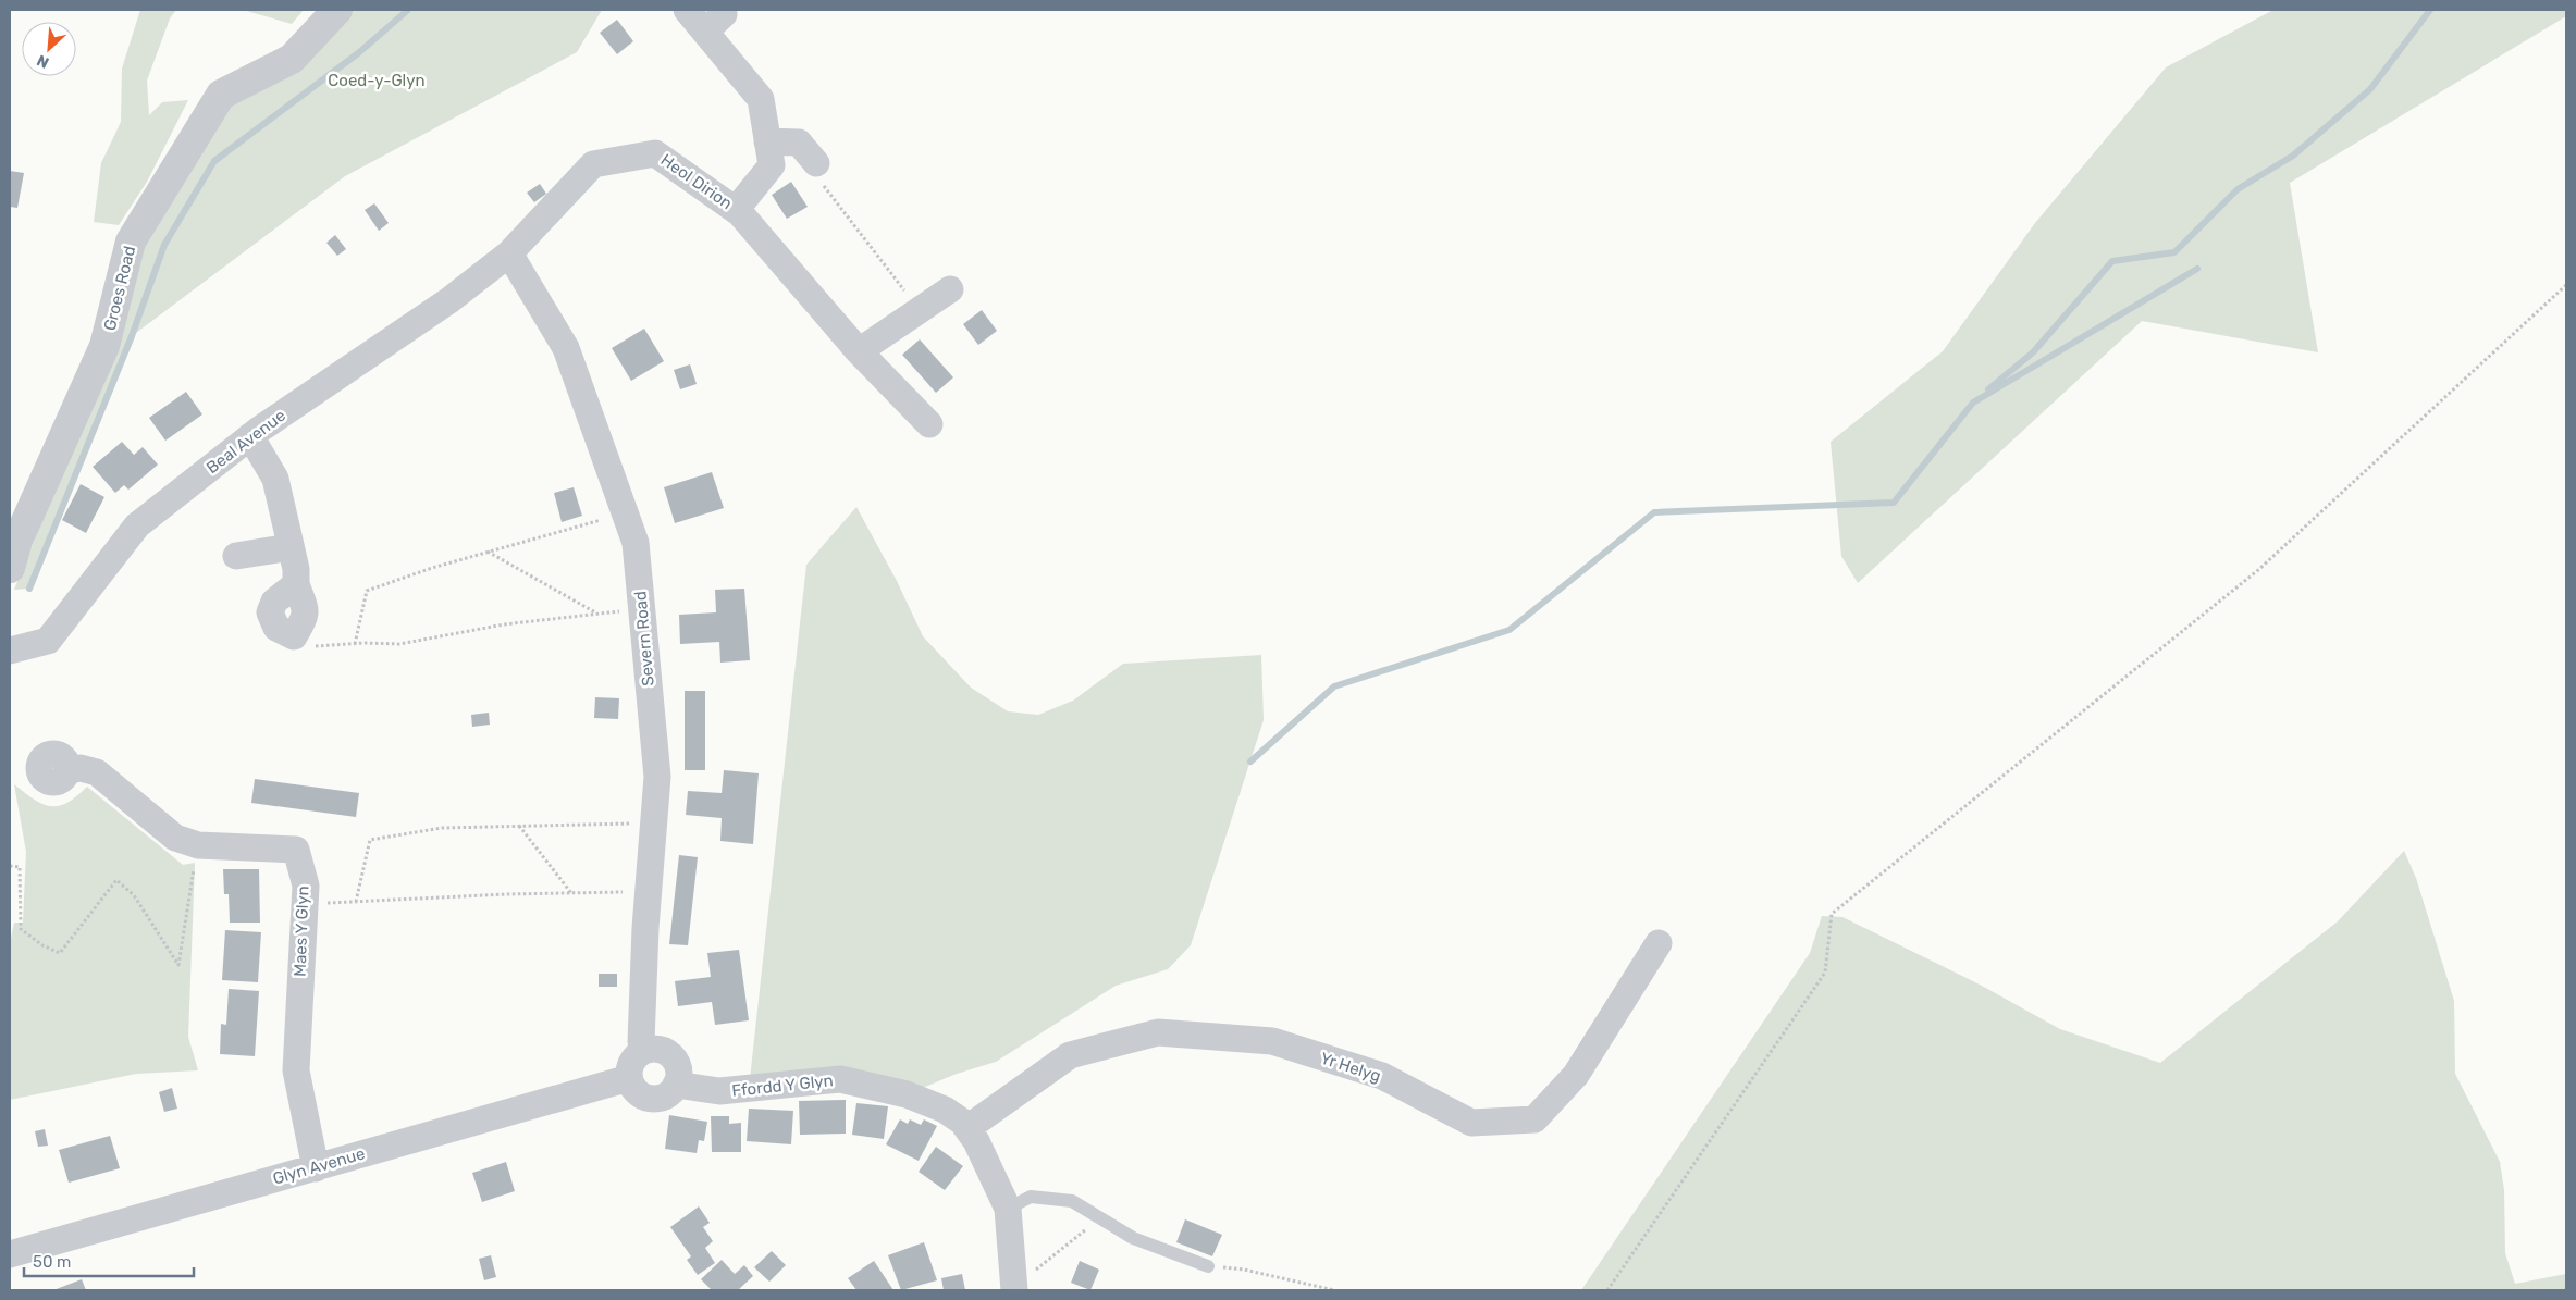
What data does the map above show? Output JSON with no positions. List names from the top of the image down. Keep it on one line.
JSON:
{"streets":{"street":["Heol Dirion","Groes Road","Beal Avenue","Severn Road","Maes Y Glyn","Yr Helyg","Ffordd Y Glyn","Glyn Avenue"]},"crossings":[["Heol Dirion","Beal Avenue"],["Heol Dirion","Severn Road"],["Beal Avenue","Severn Road"],["Severn Road","Ffordd Y Glyn"],["Severn Road","Glyn Avenue"],["Maes Y Glyn","Glyn Avenue"],["Yr Helyg","Ffordd Y Glyn"],["Ffordd Y Glyn","Glyn Avenue"]],"parks":["Coed-y-Glyn"],"scale_bar":"50 m","north":"bottom left"}
